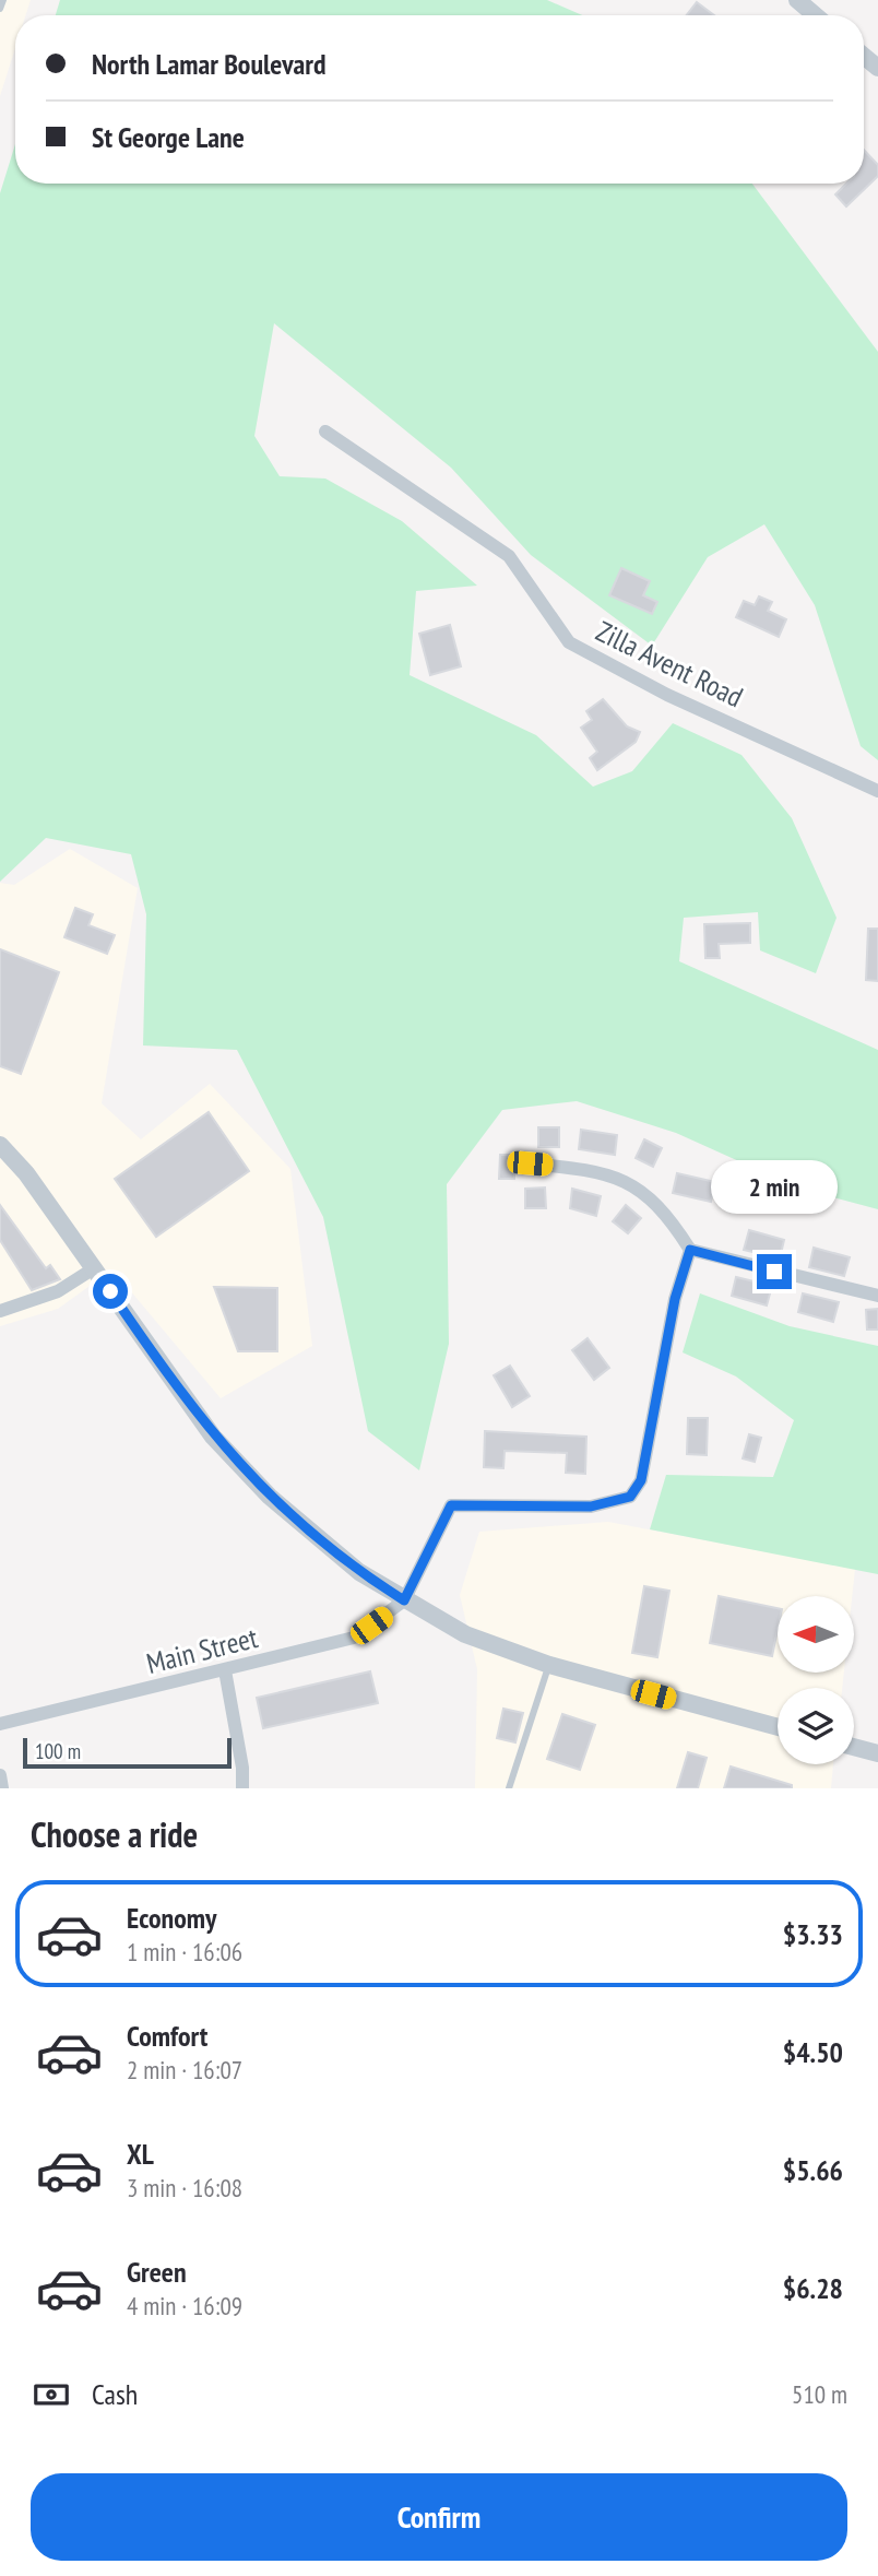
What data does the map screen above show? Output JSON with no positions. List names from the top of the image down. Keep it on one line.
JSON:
{"streets":{"street":["Zilla Avent Road","Main Street"]},"scale_bar":"100 m","north":"left","page":{"banner":["North Lamar Boulevard","St George Lane"],"bubble":"2 min","scale":"100 m","heading":"Choose a ride","list":[{"name":"Economy","note":"1 min · 16:06","value":"$3.33"},{"name":"Comfort","note":"2 min · 16:07","value":"$4.50"},{"name":"XL","note":"3 min · 16:08","value":"$5.66"},{"name":"Green","note":"4 min · 16:09","value":"$6.28"}],"pay":["Cash","510 m"],"buttons":"Confirm"}}
